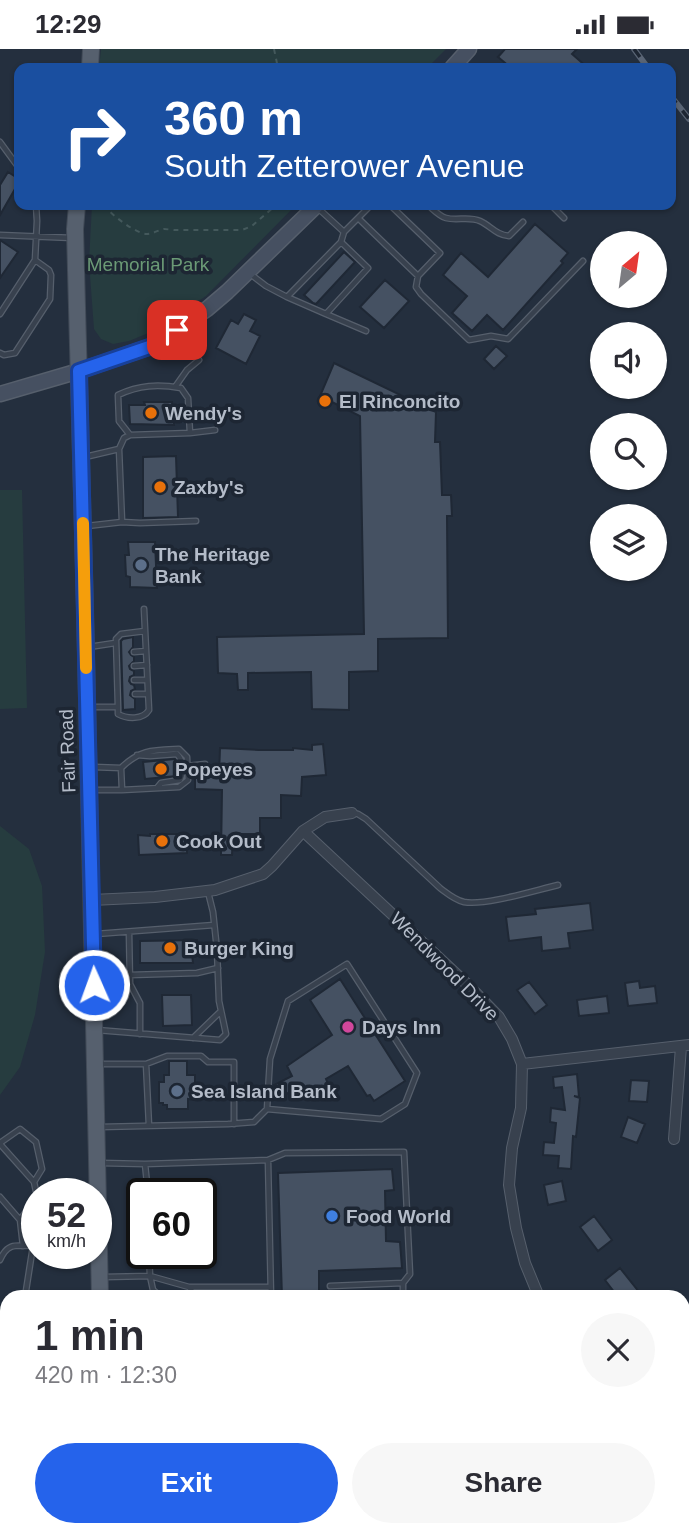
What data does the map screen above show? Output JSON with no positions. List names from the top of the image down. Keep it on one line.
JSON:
{"streets":{"main road":["Fair Road"],"street":["Wendwood Drive"]},"parks":["Memorial Park"],"places":["El Rinconcito","Wendy's","Zaxby's","The Heritage Bank","Popeyes","Cook Out","Burger King","Days Inn","Sea Island Bank","Food World"],"north":"top right","page":{"status":"12:29","turn":["360 m","South Zetterower Avenue"],"speed":"52 km/h","limit":"60","heading":["1 min","420 m · 12:30"],"buttons":["Exit","Share"]}}
